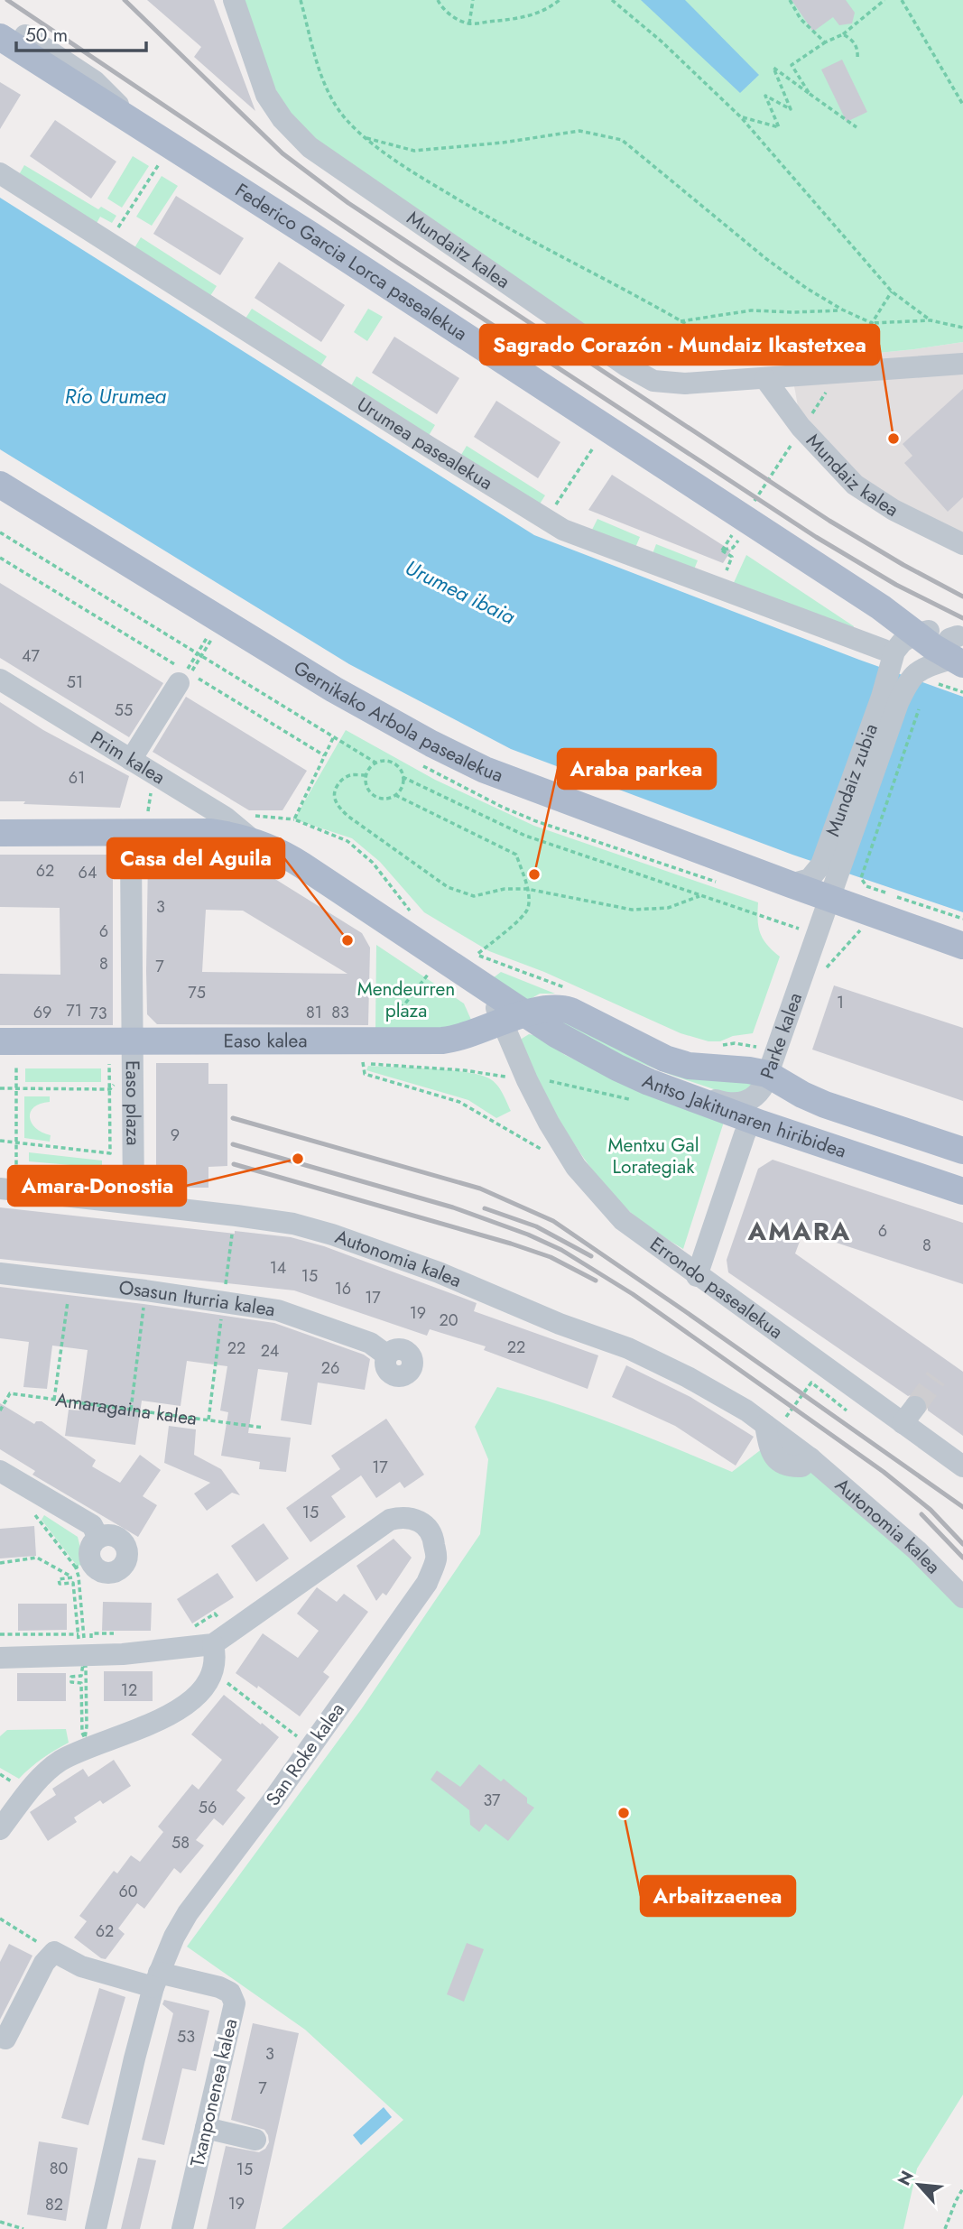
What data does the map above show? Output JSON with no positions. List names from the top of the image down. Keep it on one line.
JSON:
{"streets":{"main road":["Federico Garcia Lorca pasealekua","Gernikako Arbola pasealekua","Easo kalea","Antso Jakitunaren hiribidea"],"street":["Mundaitz kalea","Urumea pasealekua","Mundaiz kalea","Prim kalea","Mundaiz zubia","Parke kalea","Easo plaza","Autonomia kalea","Errondo pasealekua","Osasun Iturria kalea","San Roke kalea","Txanponenea kalea"],"path":["Amaragaina kalea"]},"crossings":[["Mundaitz kalea","Mundaiz kalea"],["Federico Garcia Lorca pasealekua","Urumea pasealekua"],["Federico Garcia Lorca pasealekua","Mundaiz zubia"],["Urumea pasealekua","Mundaiz zubia"],["Gernikako Arbola pasealekua","Mundaiz zubia"],["Gernikako Arbola pasealekua","Parke kalea"],["Mundaiz zubia","Parke kalea"],["Parke kalea","Antso Jakitunaren hiribidea"],["Easo kalea","Easo plaza"],["Easo kalea","Antso Jakitunaren hiribidea"],["Easo kalea","Errondo pasealekua"],["Easo plaza","Autonomia kalea"],["Antso Jakitunaren hiribidea","Errondo pasealekua"],["San Roke kalea","Txanponenea kalea"]],"districts":["AMARA"],"water":["Río Urumea","Urumea ibaia"],"parks":["Mendeurren plaza","Mentxu Gal Lorategiak"],"places":["Sagrado Corazón - Mundaiz Ikastetxea","Araba parkea","Casa del Aguila","Amara-Donostia","Arbaitzaenea"],"house_numbers":["47","51","55","61","62","64","3","6","8","7","75","1","71","69","81","83","73","9","6","8","14","15","16","17","19","20","22","22","24","26","17","15","12","37","56","58","60","62","53","3","7","80","15","19","82"],"scale_bar":"50 m","north":"top left"}
